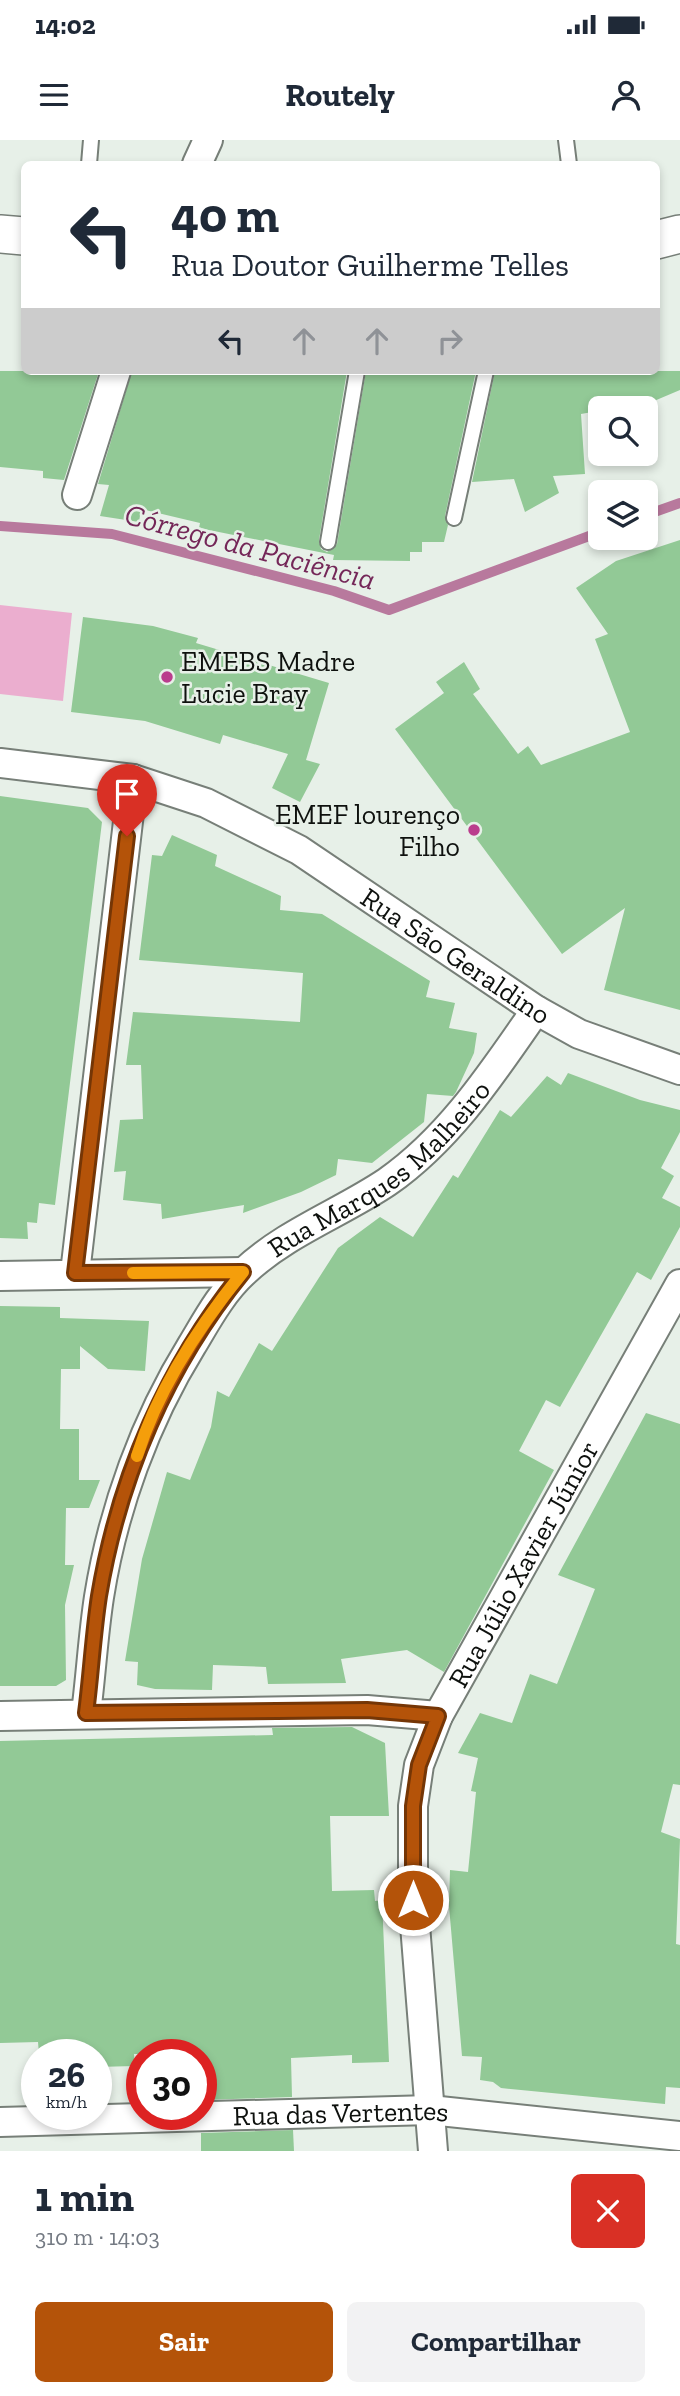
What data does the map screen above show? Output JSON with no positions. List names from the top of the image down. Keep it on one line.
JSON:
{"streets":{"street":["Rua São Geraldino","Rua Marques Malheiro","Rua Júlio Xavier Júnior","Rua das Vertentes"]},"crossings":[["Rua São Geraldino","Rua Marques Malheiro"],["Rua Júlio Xavier Júnior","Rua das Vertentes"]],"water":["Córrego da Paciência"],"places":["EMEBS Madre Lucie Bray","EMEF lourenço Filho"],"page":{"status":"14:02","header":"Routely","turn":["40 m","Rua Doutor Guilherme Telles"],"speed":"26 km/h","limit":"30","heading":["1 min","310 m · 14:03"],"buttons":["Sair","Compartilhar"]}}
